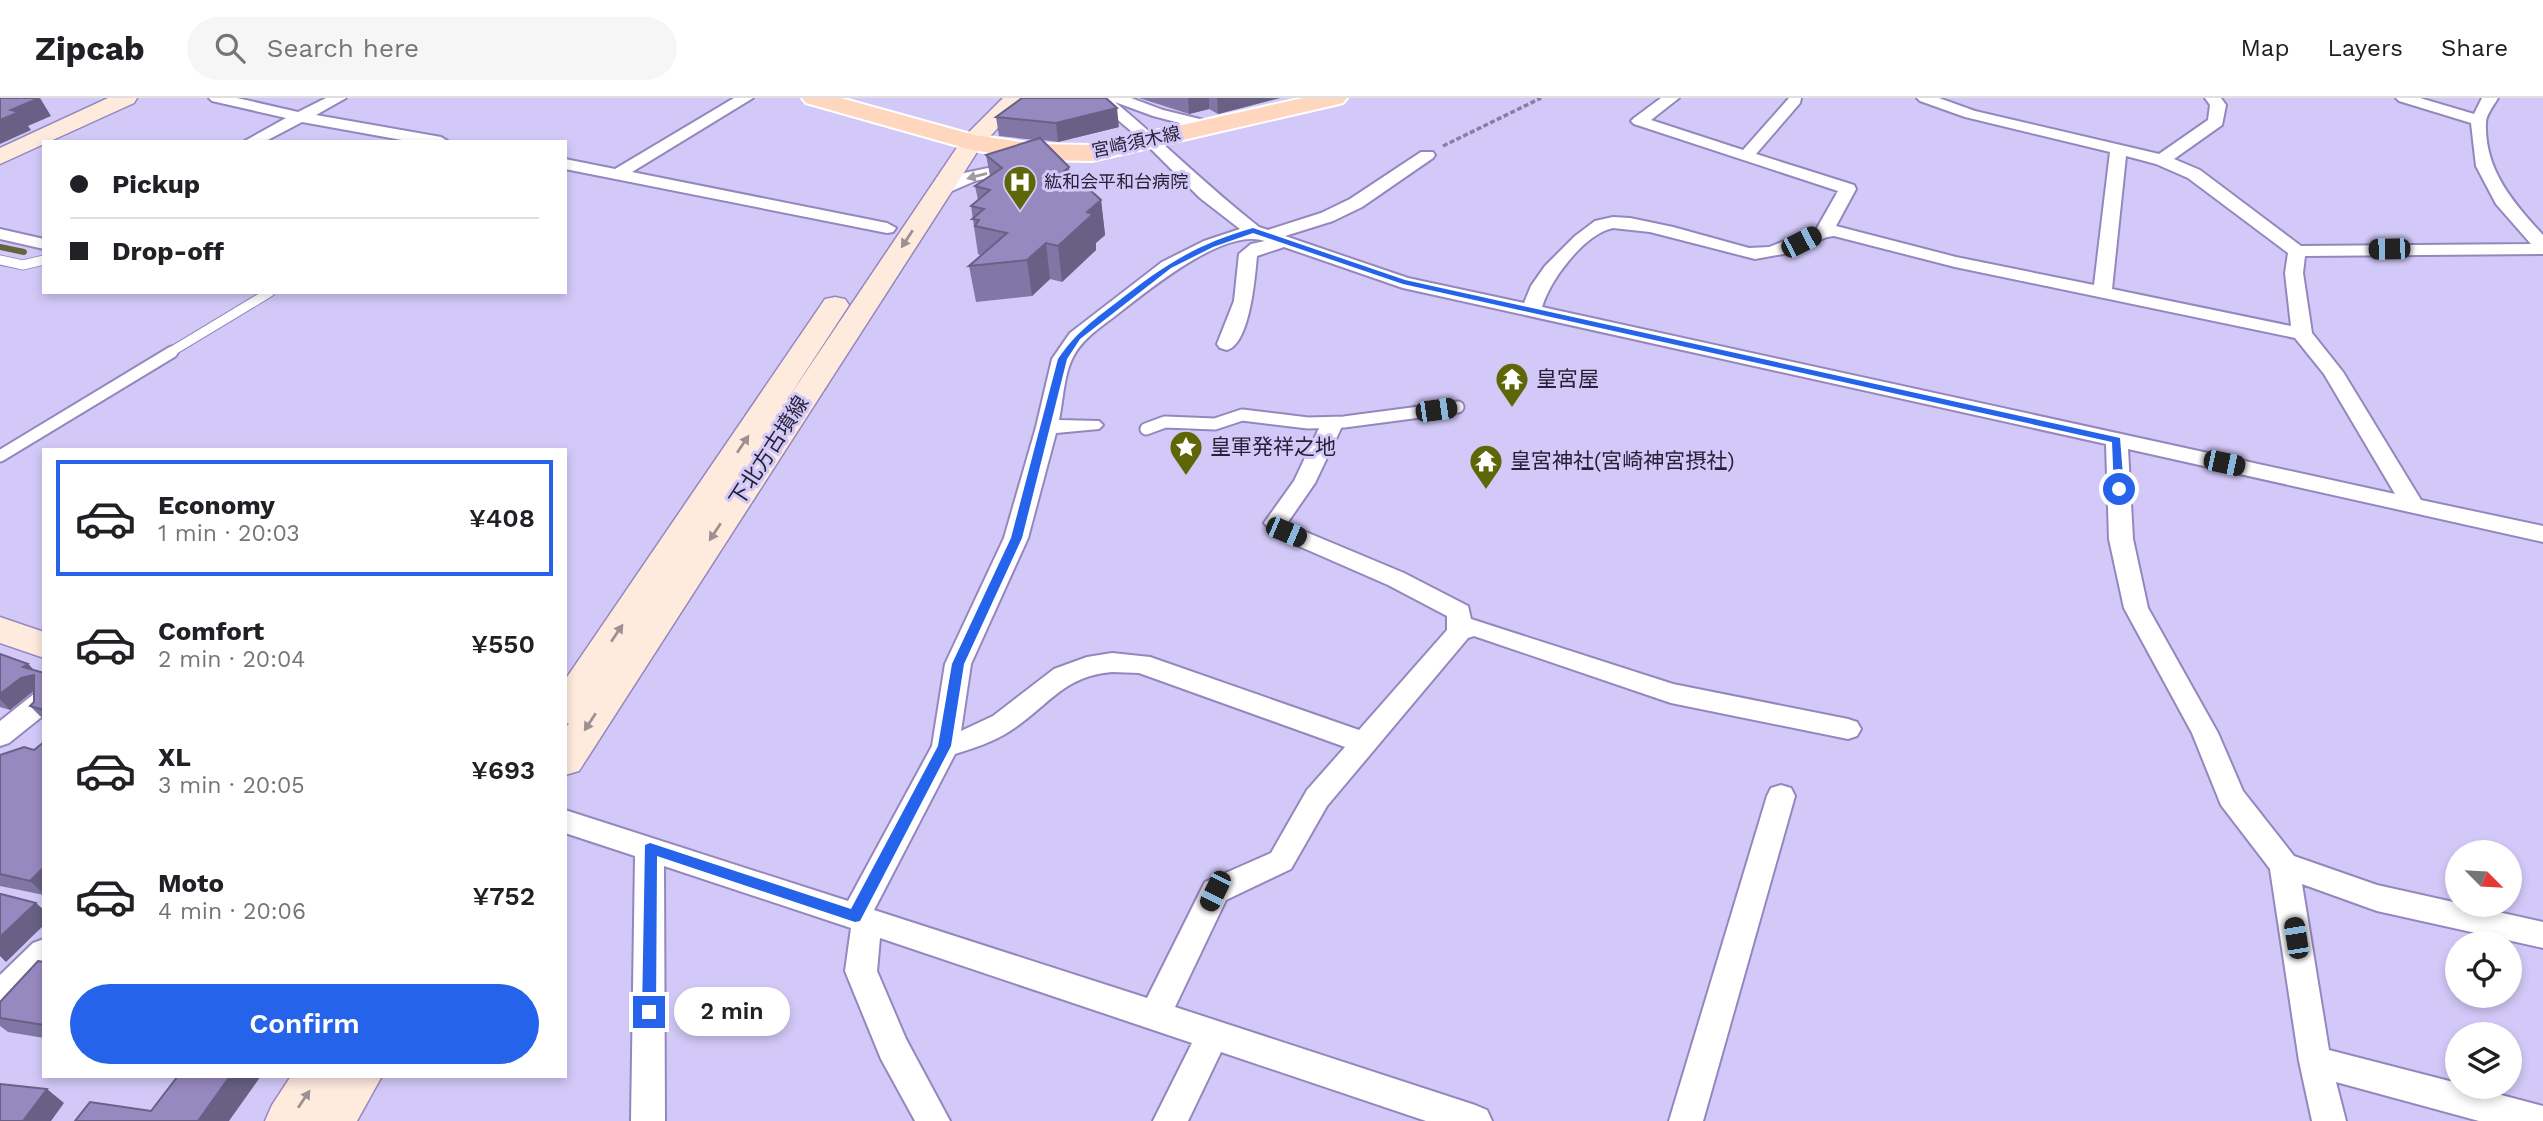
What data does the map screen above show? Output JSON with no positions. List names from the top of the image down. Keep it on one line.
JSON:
{"streets":{"main road":["宮崎須木線","下北方古墳線"]},"crossings":[["宮崎須木線","下北方古墳線"]],"places":{"hospital":["紘和会平和台病院"],"temple":["皇宮屋","皇宮神社(宮崎神宮摂社)"],"place":["皇軍発祥之地"]},"north":"bottom right","page":{"header":"Zipcab","search":"Search here","nav":["Map","Layers","Share"],"banner":["Pickup","Drop-off"],"list":[{"name":"Economy","note":"1 min · 20:03","value":"¥408"},{"name":"Comfort","note":"2 min · 20:04","value":"¥550"},{"name":"XL","note":"3 min · 20:05","value":"¥693"},{"name":"Moto","note":"4 min · 20:06","value":"¥752"}],"buttons":"Confirm","bubble":"2 min"}}
